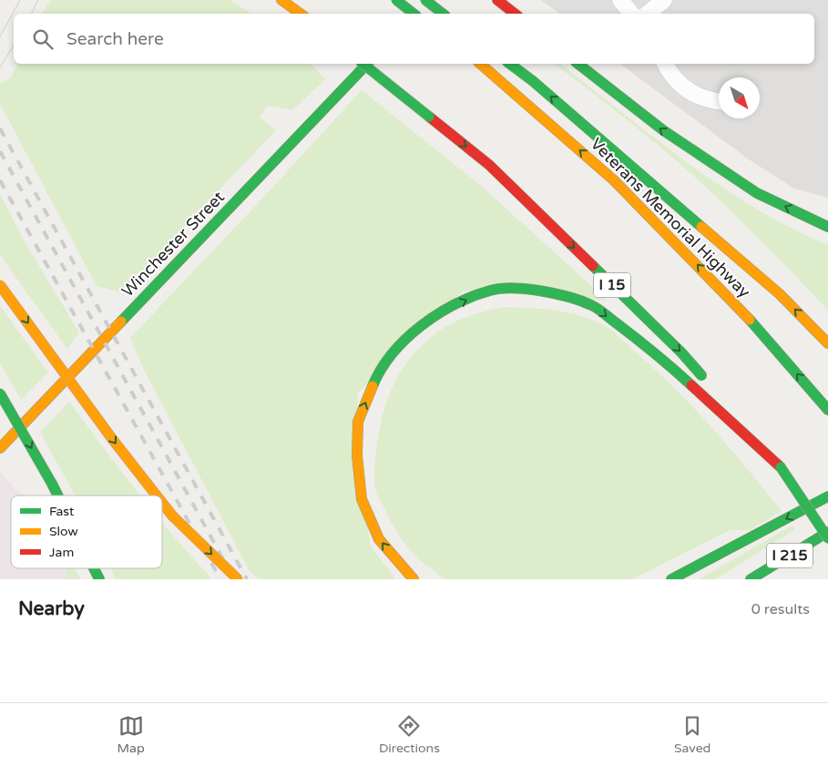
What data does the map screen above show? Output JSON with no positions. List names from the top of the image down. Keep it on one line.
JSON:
{"streets":{"main road":["Veterans Memorial Highway","Winchester Street","I 15","I 215"]},"legend":["Fast","Slow","Jam"],"north":"bottom right","page":{"search":"Search here","heading":["Nearby","0 results"],"nav":["Map","Directions","Saved"]}}
